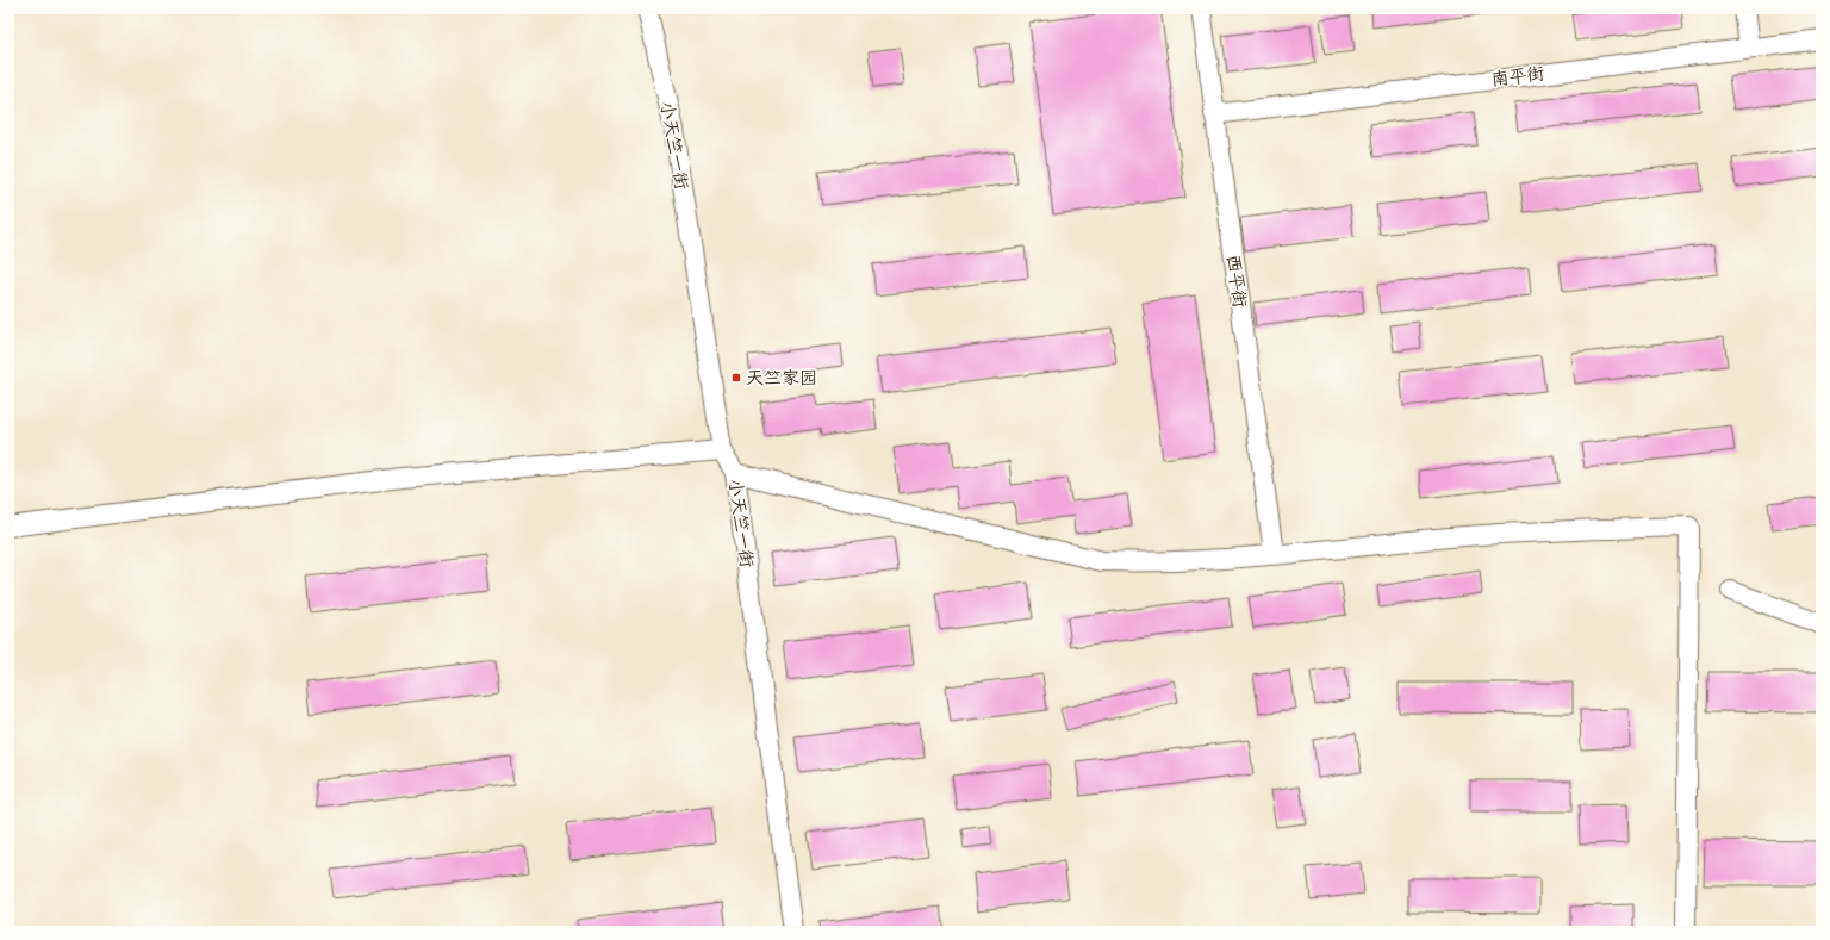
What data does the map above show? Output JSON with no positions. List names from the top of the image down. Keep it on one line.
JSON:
{"streets":{"street":["南平街","小天竺一街","西平街"]},"crossings":[["南平街","西平街"]],"places":{"transit":["天竺家园"]}}
